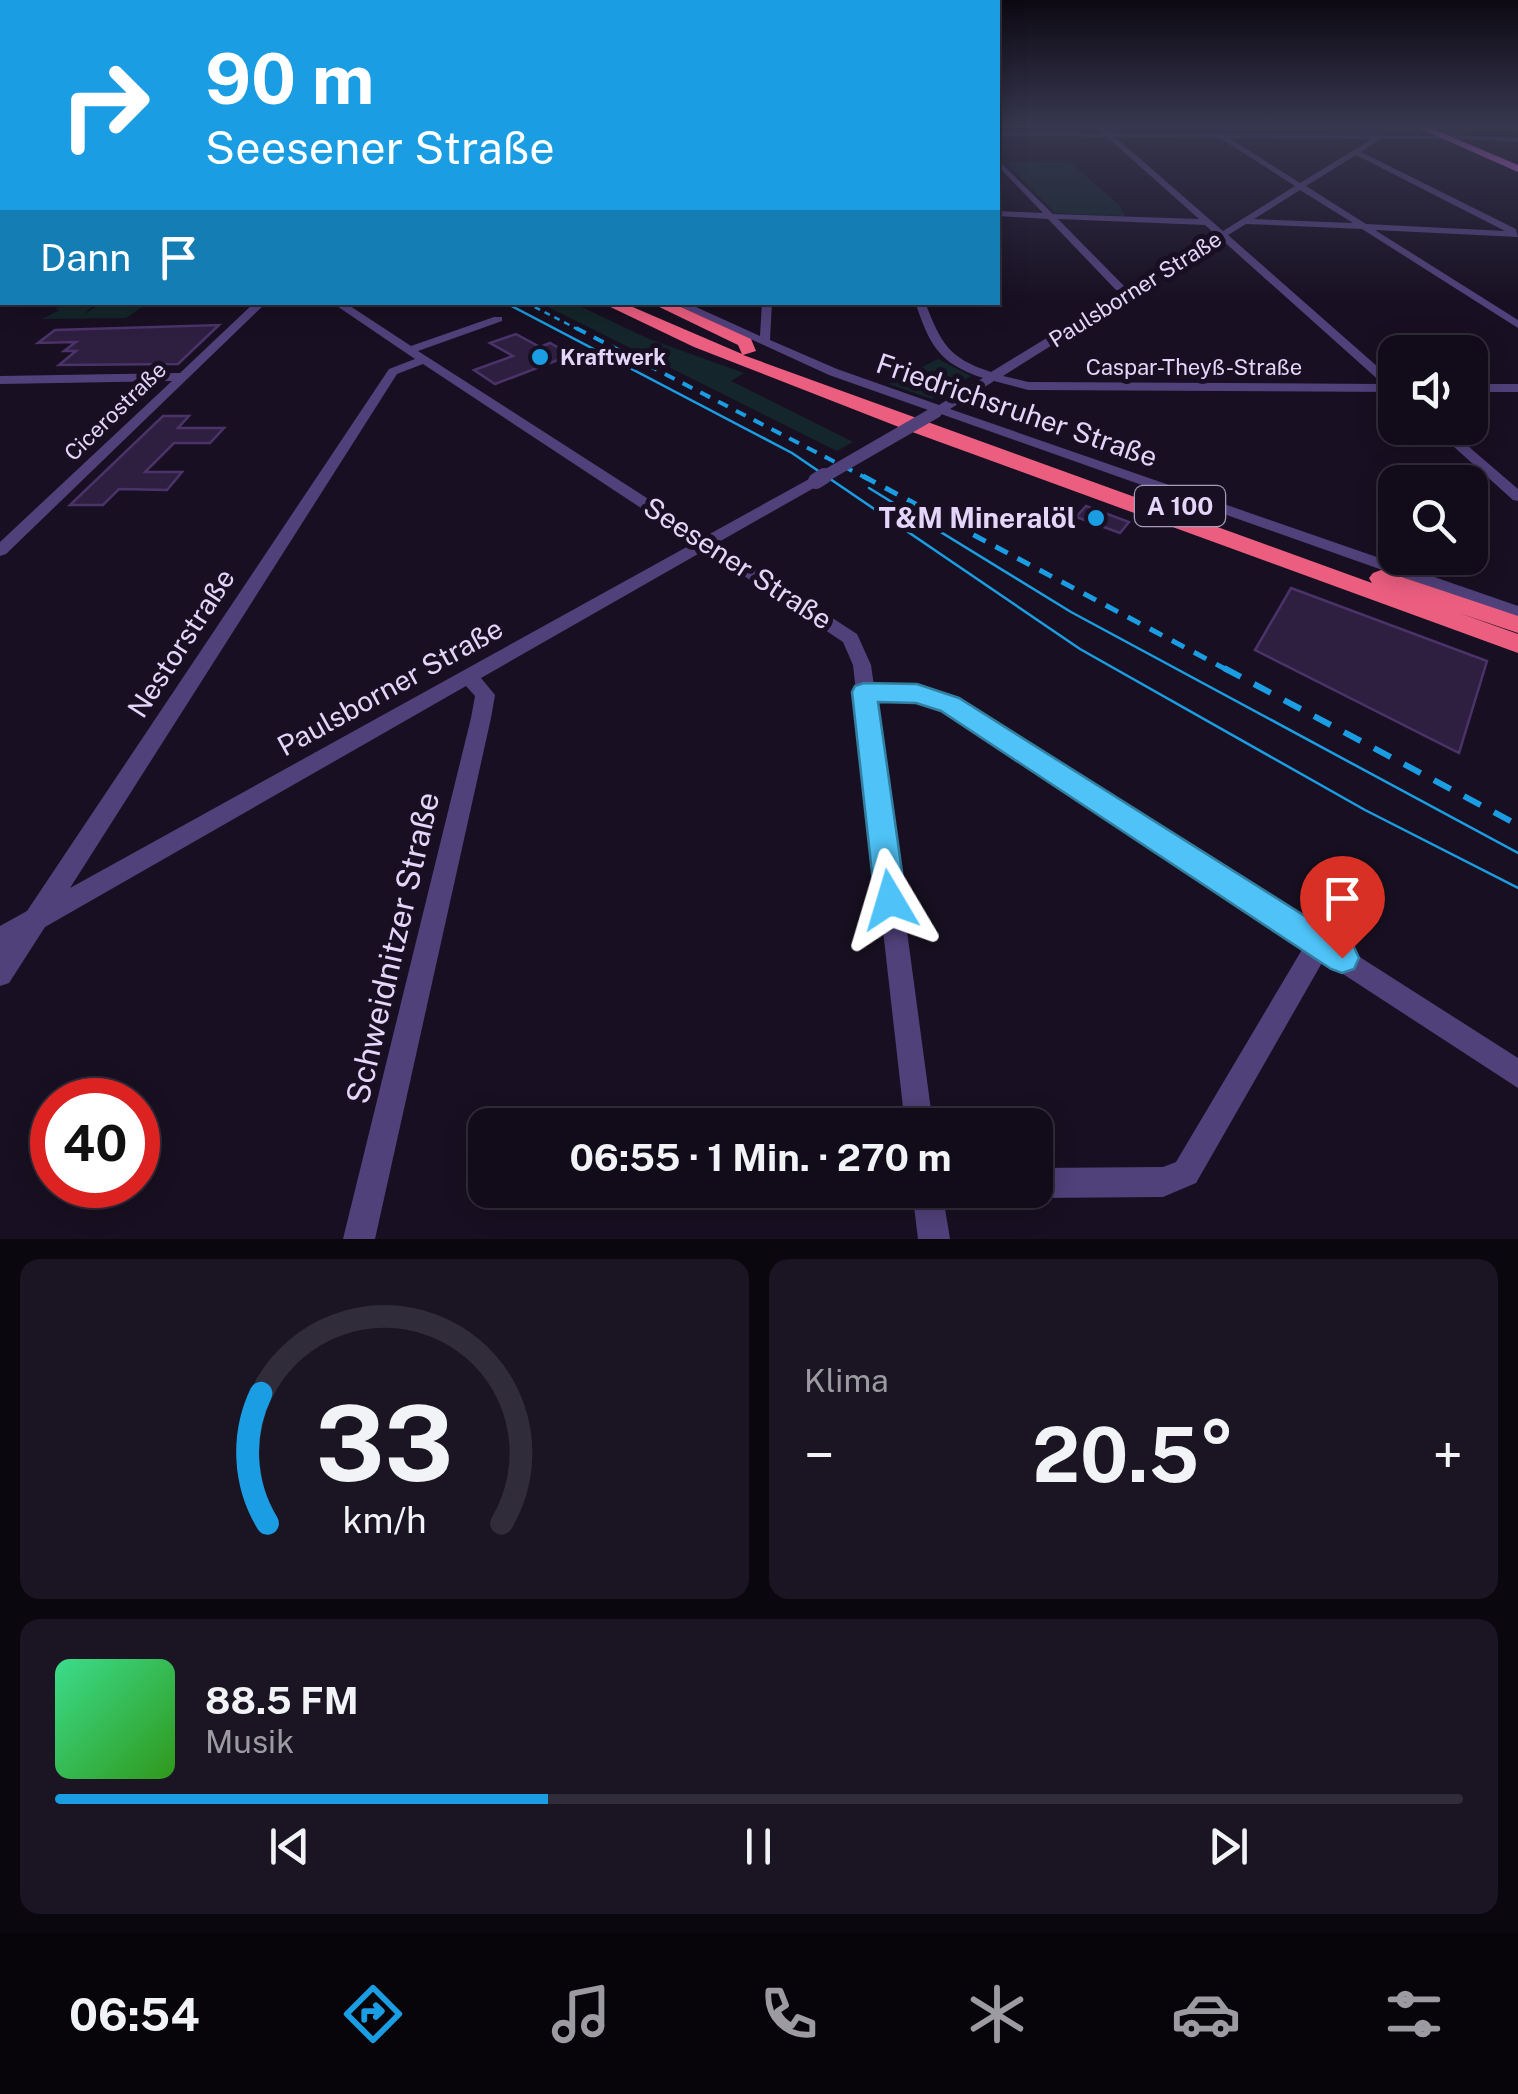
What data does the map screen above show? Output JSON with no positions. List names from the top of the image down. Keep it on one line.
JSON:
{"streets":{"highway":["A 100"],"street":["Paulsborner Straße","Caspar-Theyß-Straße","Friedrichsruher Straße","Cicerostraße","Seesener Straße","Nestorstraße","Schweidnitzer Straße"]},"crossings":[["Paulsborner Straße","Caspar-Theyß-Straße"],["Paulsborner Straße","Friedrichsruher Straße"],["Paulsborner Straße","Seesener Straße"],["Paulsborner Straße","Nestorstraße"],["Paulsborner Straße","Schweidnitzer Straße"],["Friedrichsruher Straße","A 100"],["Seesener Straße","Nestorstraße"]],"places":["Kraftwerk","T&M Mineralöl"],"page":{"turn":["90 m","Seesener Straße"],"then":"Dann","limit":"40","trip":"06:55 · 1 Min. · 270 m","tile":"Klima","heat":["−","20.5°","+"],"song":["88.5 FM","Musik"],"tabs":"06:54","gauge":["33","km/h"]}}
